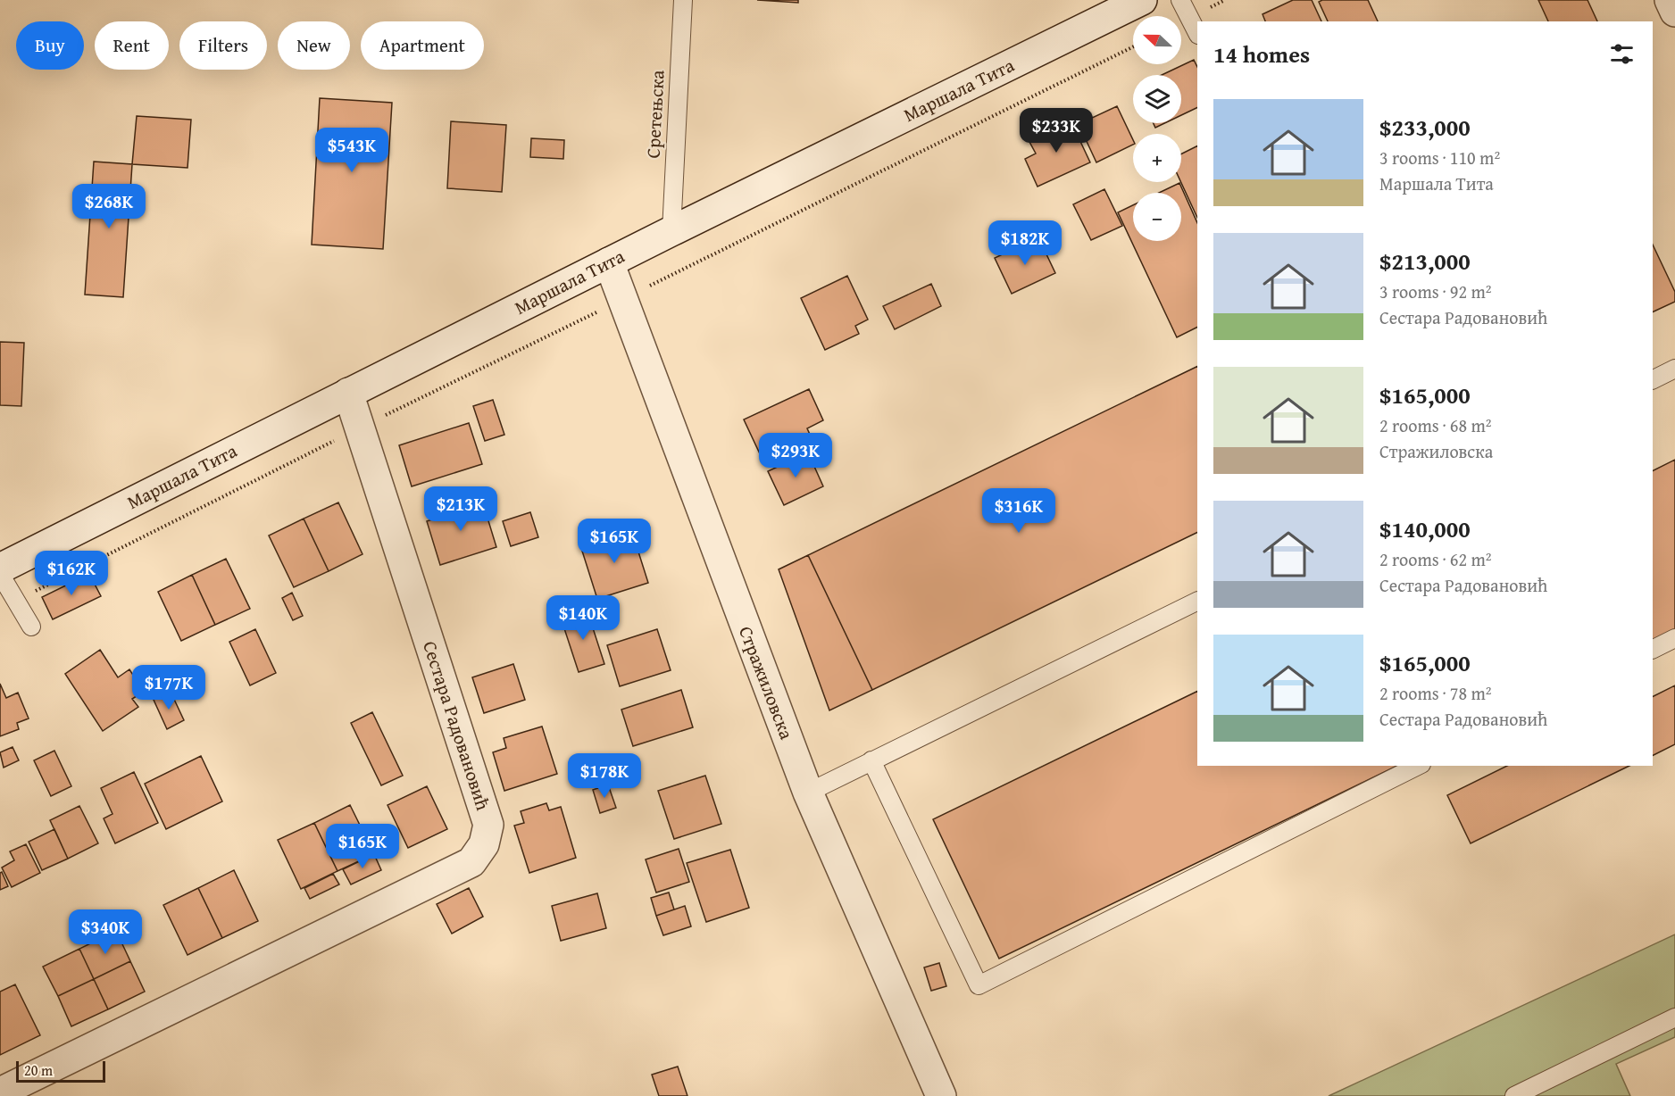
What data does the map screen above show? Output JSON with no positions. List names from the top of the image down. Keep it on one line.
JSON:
{"streets":{"street":["Маршала Тита","Стражиловска","Сестара Радовановић"],"lane":["Сретењска"]},"crossings":[["Маршала Тита","Сретењска"],["Маршала Тита","Стражиловска"],["Маршала Тита","Сестара Радовановић"]],"scale_bar":"20 m","north":"left","page":{"map_buttons":["+","−"],"chip":["Buy","Rent","Filters","New","Apartment"],"heading":"14 homes","list":[{"name":"$233,000","note":"3 rooms · 110 m² · Маршала Тита"},{"name":"$213,000","note":"3 rooms · 92 m² · Сестара Радовановић"},{"name":"$165,000","note":"2 rooms · 68 m² · Стражиловска"},{"name":"$140,000","note":"2 rooms · 62 m² · Сестара Радовановић"},{"name":"$165,000","note":"2 rooms · 78 m² · Сестара Радовановић"}],"price":["$233K","$543K","$268K","$182K","$293K","$213K","$316K","$165K","$162K","$140K","$177K","$178K","$165K","$340K"],"scale":"20 m"}}
